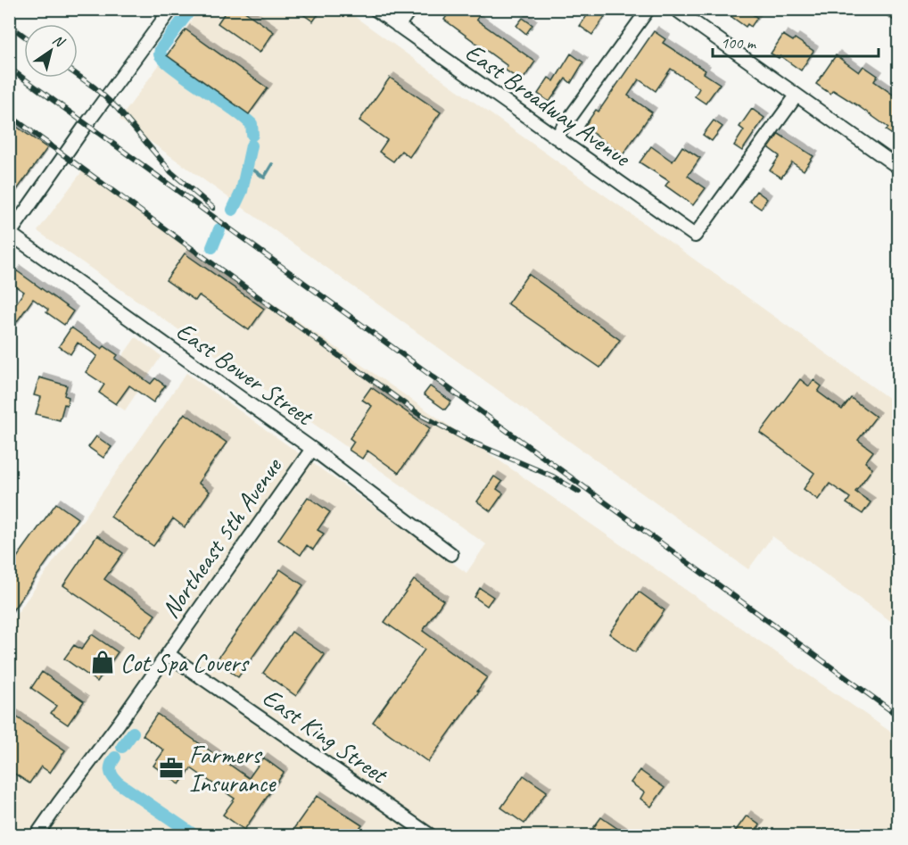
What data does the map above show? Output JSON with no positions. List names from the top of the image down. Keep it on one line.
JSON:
{"streets":{"street":["East Broadway Avenue","East Bower Street","Northeast 5th Avenue","East King Street"]},"crossings":[["East Bower Street","Northeast 5th Avenue"],["Northeast 5th Avenue","East King Street"]],"places":{"shop":["Cot Spa Covers"],"office":["Farmers Insurance"]},"scale_bar":"100 m","north":"top right"}
